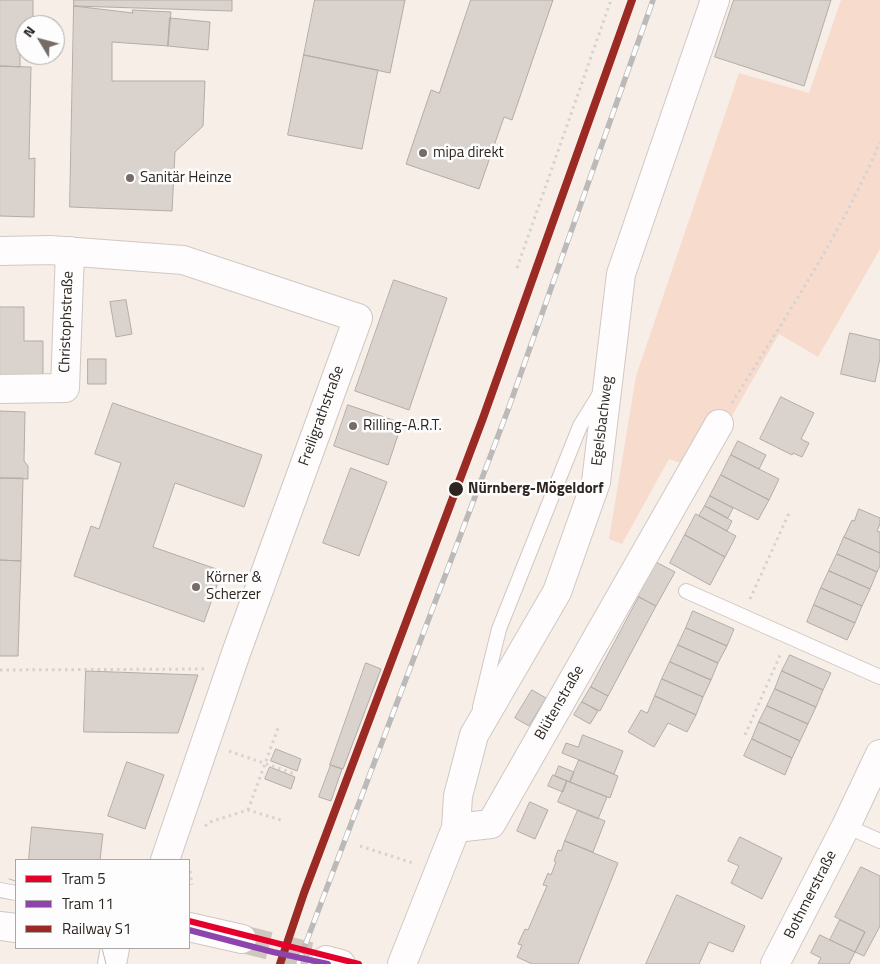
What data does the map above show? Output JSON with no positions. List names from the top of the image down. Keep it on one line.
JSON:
{"streets":{"street":["Christophstraße","Freiligrathstraße","Egelsbachweg","Blütenstraße","Bothmerstraße"]},"crossings":[["Christophstraße","Freiligrathstraße"],["Egelsbachweg","Blütenstraße"]],"places":["mipa direkt","Sanitär Heinze","Rilling-A.R.T.","Nürnberg-Mögeldorf","Körner & Scherzer"],"lines":["rail line S1","tram line 5","tram line 11"],"legend":["Tram 5","Tram 11","Railway S1"],"north":"top left"}
